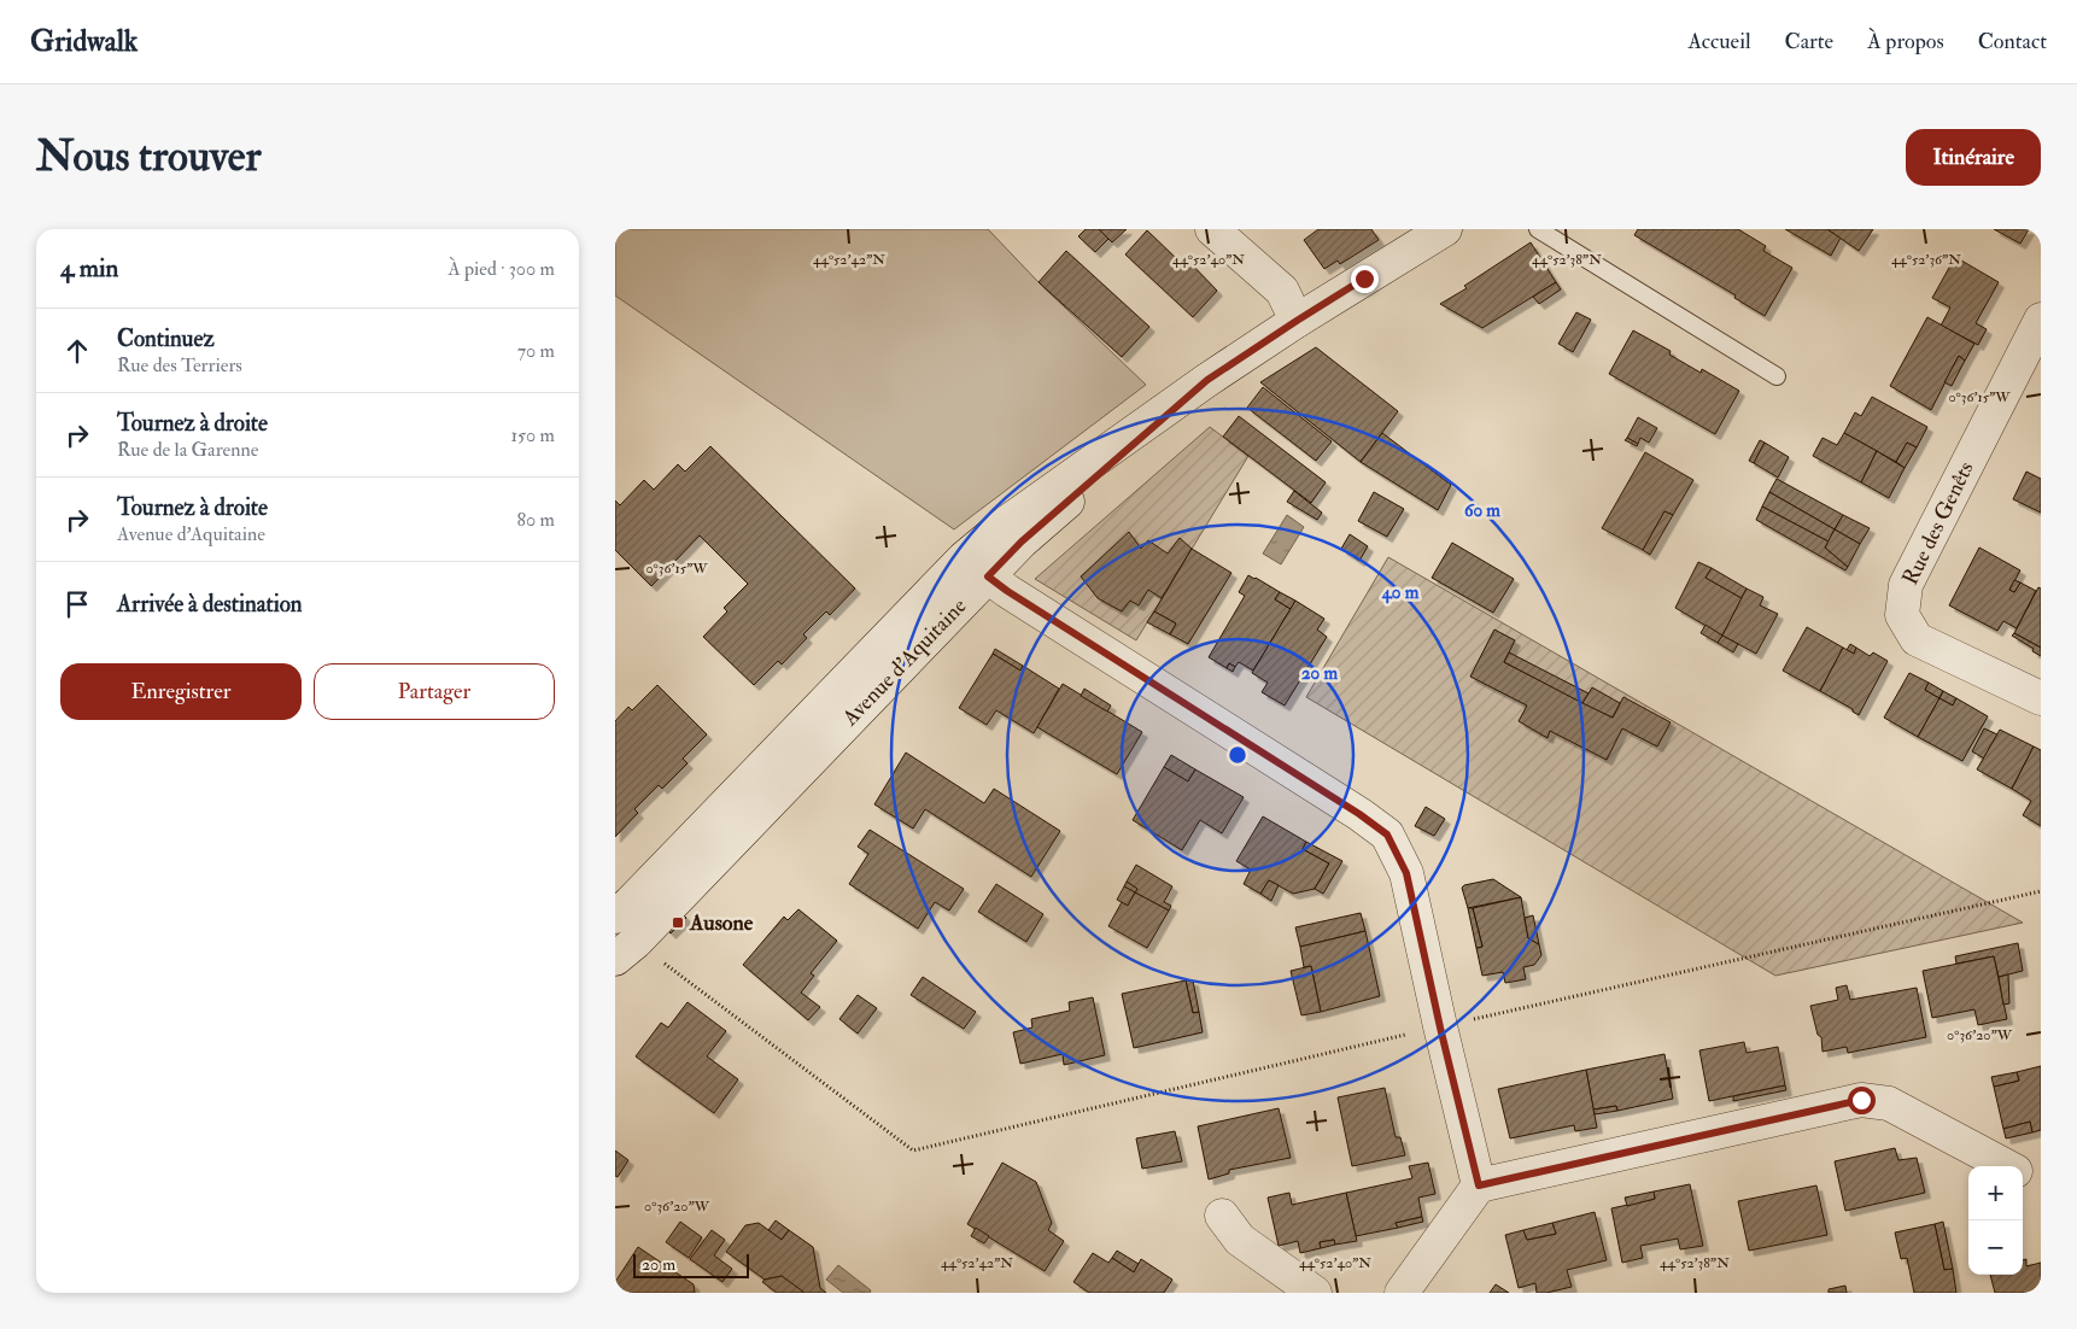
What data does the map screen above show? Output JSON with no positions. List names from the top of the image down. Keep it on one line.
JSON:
{"streets":{"street":["Rue des Genêts","Avenue d'Aquitaine"]},"places":{"transit":["Ausone"]},"scale_bar":"20 m","page":{"header":"Gridwalk","nav":["Accueil","Carte","À propos","Contact"],"buttons":["Itinéraire",["Enregistrer","Partager"]],"title":"Nous trouver","heading":["4 min","À pied · 300 m"],"list":[["Continuez","Rue des Terriers","70 m"],["Tournez à droite","Rue de la Garenne","150 m"],["Tournez à droite","Avenue d'Aquitaine","80 m"],"Arrivée à destination"],"map_buttons":["+","−"],"scale":"20 m"},"coordinates":["44°52'42\"N","44°52'40\"N","44°52'38\"N","44°52'36\"N","0°36'15\"W","0°36'20\"W"],"rings":["60 m","40 m","20 m"]}
